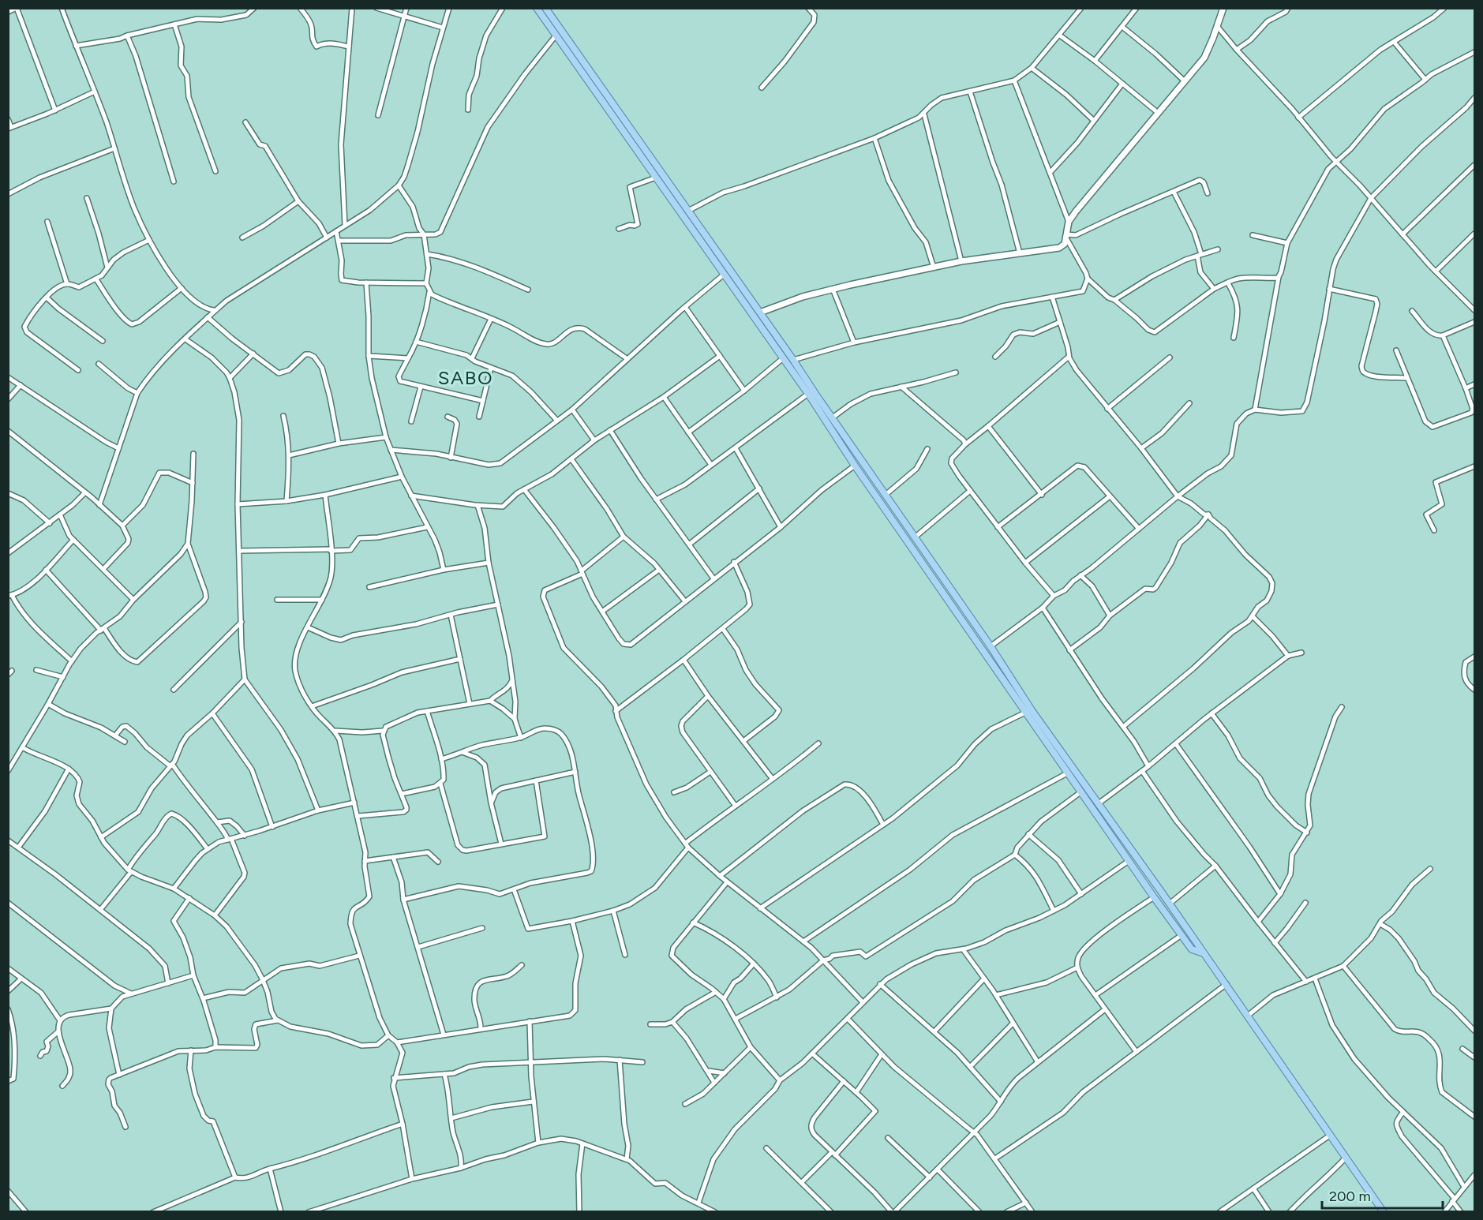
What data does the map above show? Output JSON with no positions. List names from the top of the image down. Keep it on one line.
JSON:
{"districts":["SABO"],"scale_bar":"200 m"}
